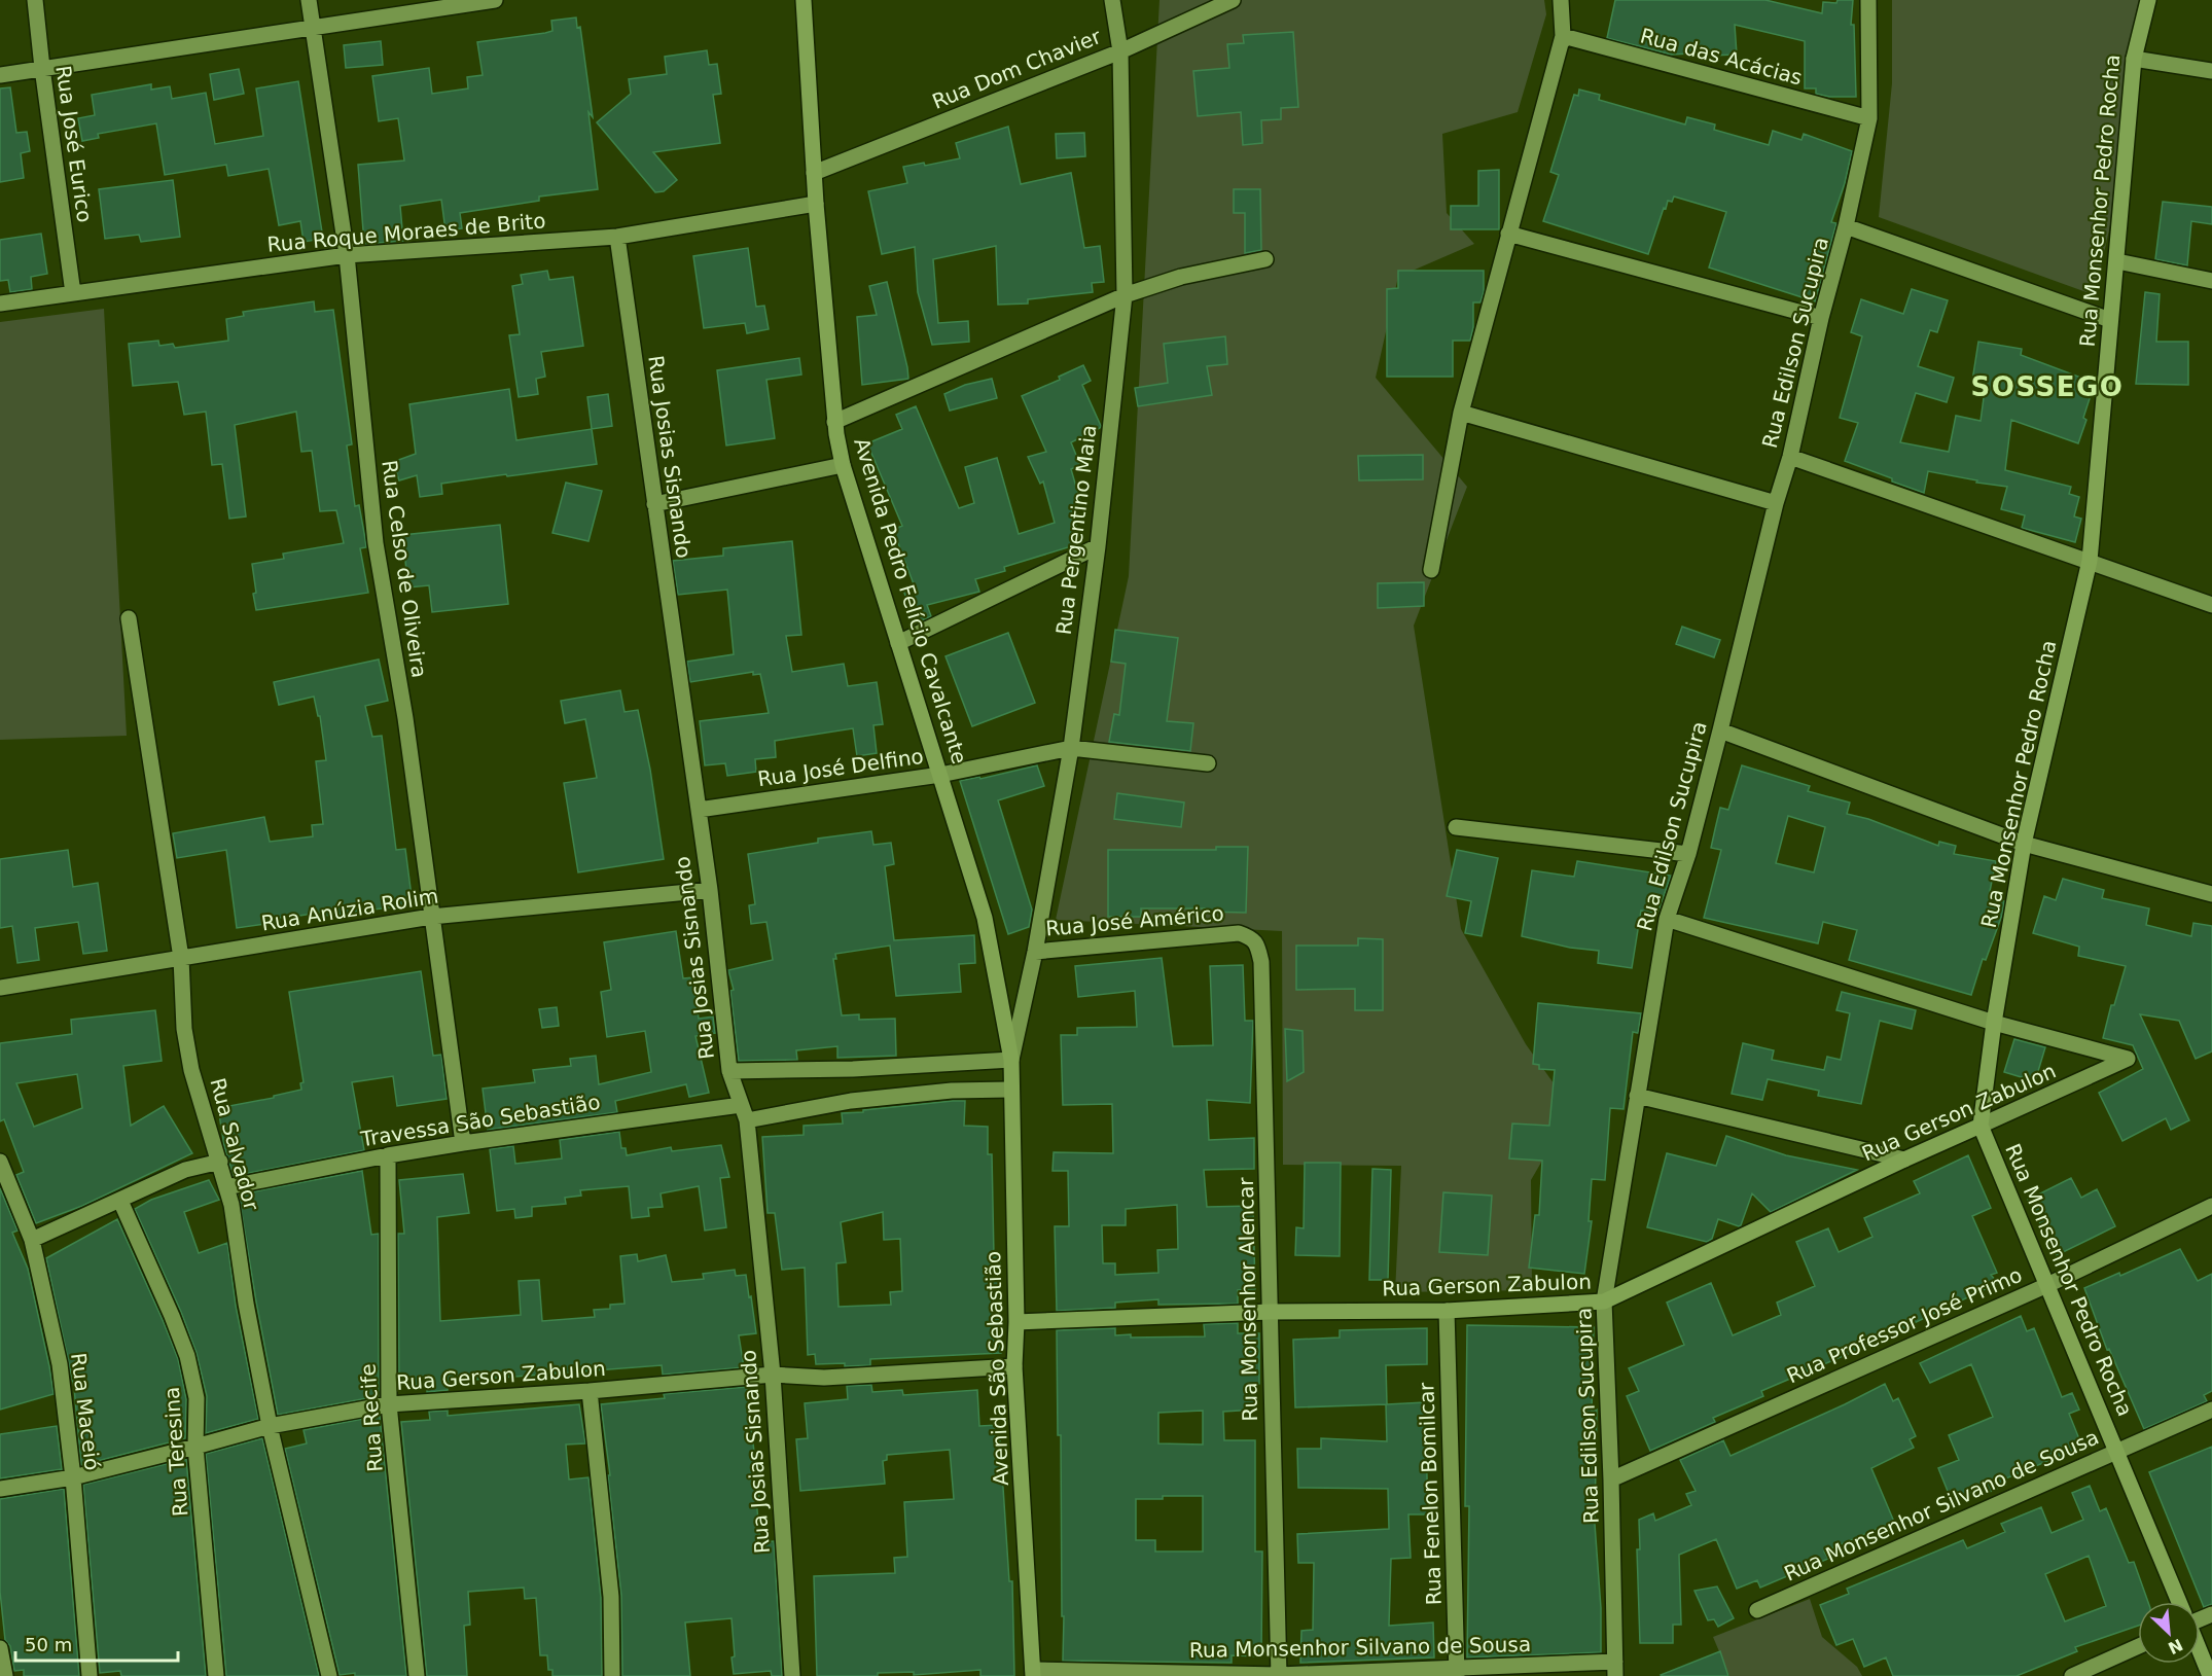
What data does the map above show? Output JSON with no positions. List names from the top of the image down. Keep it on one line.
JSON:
{"streets":{"street":["Rua das Acácias","Rua Dom Chavier","Rua José Eurico","Rua Monsenhor Pedro Rocha","Rua Roque Moraes de Brito","Rua Edilson Sucupira","Rua Josias Sisnando","Rua Pergentino Maia","Rua Celso de Oliveira","Avenida Pedro Felício Cavalcante","Rua José Delfino","Rua Anúzia Rolim","Rua José Américo","Rua Gerson Zabulon","Travessa São Sebastião","Rua Salvador","Rua Monsenhor Alencar","Rua Professor José Primo","Avenida São Sebastião","Rua Maceió","Rua Recife","Rua Teresina","Rua Fenelon Bomilcar","Rua Monsenhor Silvano de Sousa"]},"crossings":[["Rua das Acácias","Rua Edilson Sucupira"],["Rua Dom Chavier","Rua Pergentino Maia"],["Rua Dom Chavier","Avenida Pedro Felício Cavalcante"],["Rua José Eurico","Rua Roque Moraes de Brito"],["Rua Monsenhor Pedro Rocha","Rua Gerson Zabulon"],["Rua Monsenhor Pedro Rocha","Rua Professor José Primo"],["Rua Monsenhor Pedro Rocha","Rua Monsenhor Silvano de Sousa"],["Rua Roque Moraes de Brito","Rua Josias Sisnando"],["Rua Roque Moraes de Brito","Rua Celso de Oliveira"],["Rua Roque Moraes de Brito","Avenida Pedro Felício Cavalcante"],["Rua Edilson Sucupira","Rua Gerson Zabulon"],["Rua Edilson Sucupira","Rua Professor José Primo"],["Rua Edilson Sucupira","Rua Monsenhor Silvano de Sousa"],["Rua Josias Sisnando","Rua José Delfino"],["Rua Josias Sisnando","Rua Anúzia Rolim"],["Rua Josias Sisnando","Rua Gerson Zabulon"],["Rua Josias Sisnando","Travessa São Sebastião"],["Rua Pergentino Maia","Avenida Pedro Felício Cavalcante"],["Rua Pergentino Maia","Rua José Delfino"],["Rua Pergentino Maia","Rua José Américo"],["Rua Pergentino Maia","Avenida São Sebastião"],["Rua Celso de Oliveira","Rua Anúzia Rolim"],["Rua Celso de Oliveira","Travessa São Sebastião"],["Avenida Pedro Felício Cavalcante","Rua José Delfino"],["Avenida Pedro Felício Cavalcante","Avenida São Sebastião"],["Rua Anúzia Rolim","Rua Salvador"],["Rua José Américo","Rua Monsenhor Alencar"],["Rua Gerson Zabulon","Rua Salvador"],["Rua Gerson Zabulon","Rua Monsenhor Alencar"],["Rua Gerson Zabulon","Avenida São Sebastião"],["Rua Gerson Zabulon","Rua Maceió"],["Rua Gerson Zabulon","Rua Recife"],["Rua Gerson Zabulon","Rua Teresina"],["Rua Gerson Zabulon","Rua Fenelon Bomilcar"],["Travessa São Sebastião","Rua Salvador"],["Travessa São Sebastião","Avenida São Sebastião"],["Travessa São Sebastião","Rua Recife"],["Rua Monsenhor Alencar","Rua Monsenhor Silvano de Sousa"],["Avenida São Sebastião","Rua Monsenhor Silvano de Sousa"],["Rua Fenelon Bomilcar","Rua Monsenhor Silvano de Sousa"]],"districts":["SOSSEGO"],"scale_bar":"50 m","north":"bottom right"}
